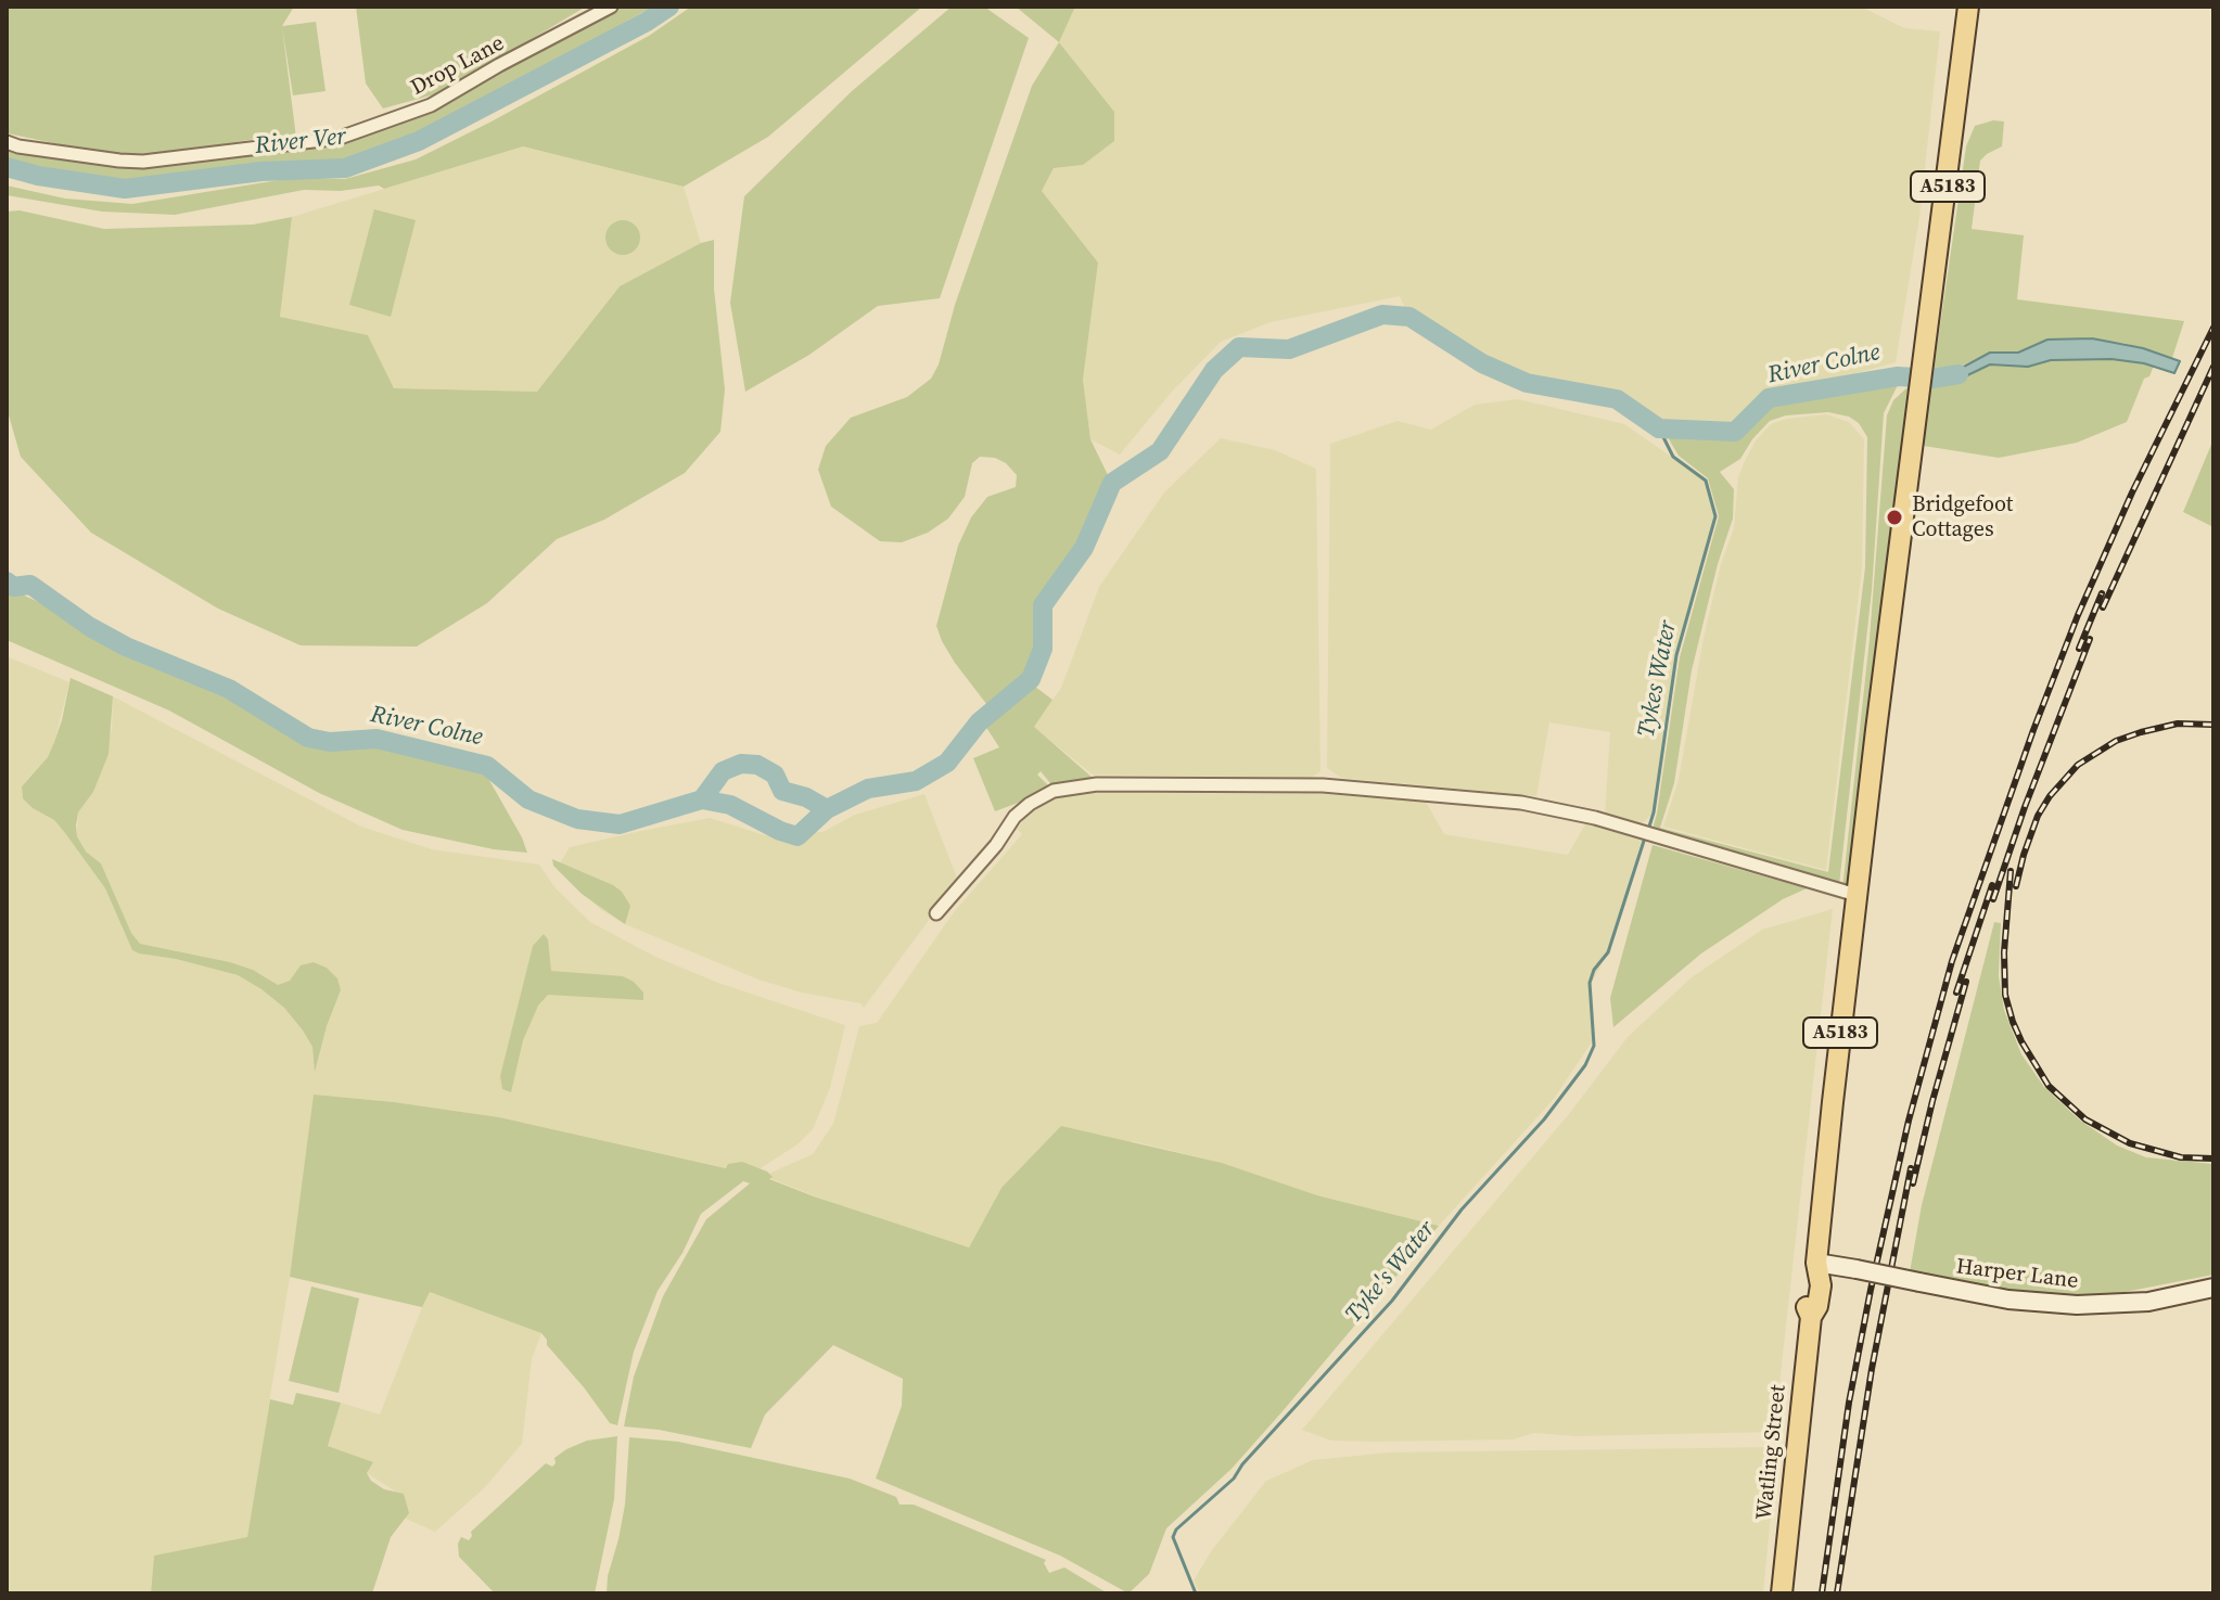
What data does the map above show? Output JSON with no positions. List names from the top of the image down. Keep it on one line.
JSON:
{"streets":{"main road":["A5183","Harper Lane","Watling Street"],"street":["Drop Lane"]},"crossings":[["A5183","Harper Lane"],["A5183","Watling Street"],["Harper Lane","Watling Street"]],"water":["River Ver","River Colne","Tykes Water","Tyke's Water"],"places":["Bridgefoot Cottages"]}
